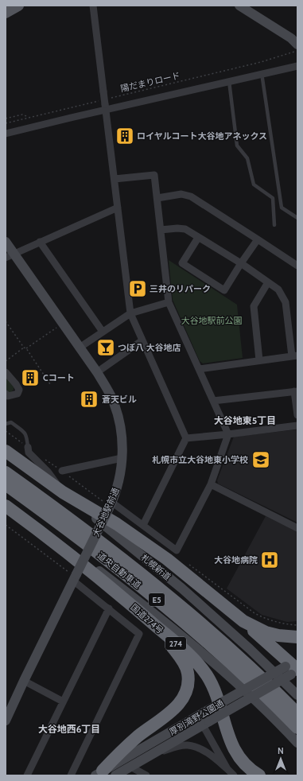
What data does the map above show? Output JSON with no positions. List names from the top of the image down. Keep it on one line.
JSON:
{"streets":{"highway":["札幌新道","道央自動車道","E5","国道274号","274"],"street":["大谷地駅前通","厚別滝野公園通"],"path":["陽だまりロード"]},"crossings":[["国道274号","274"]],"districts":["大谷地東5丁目","大谷地西6丁目"],"parks":["大谷地駅前公園"],"places":{"building":["ロイヤルコート大谷地アネックス","Cコート","蒼天ビル"],"parking":["三井のリパーク"],"bar":["つぼ八 大谷地店"],"school or university":["札幌市立大谷地東小学校"],"hospital":["大谷地病院"]},"north":"top"}
